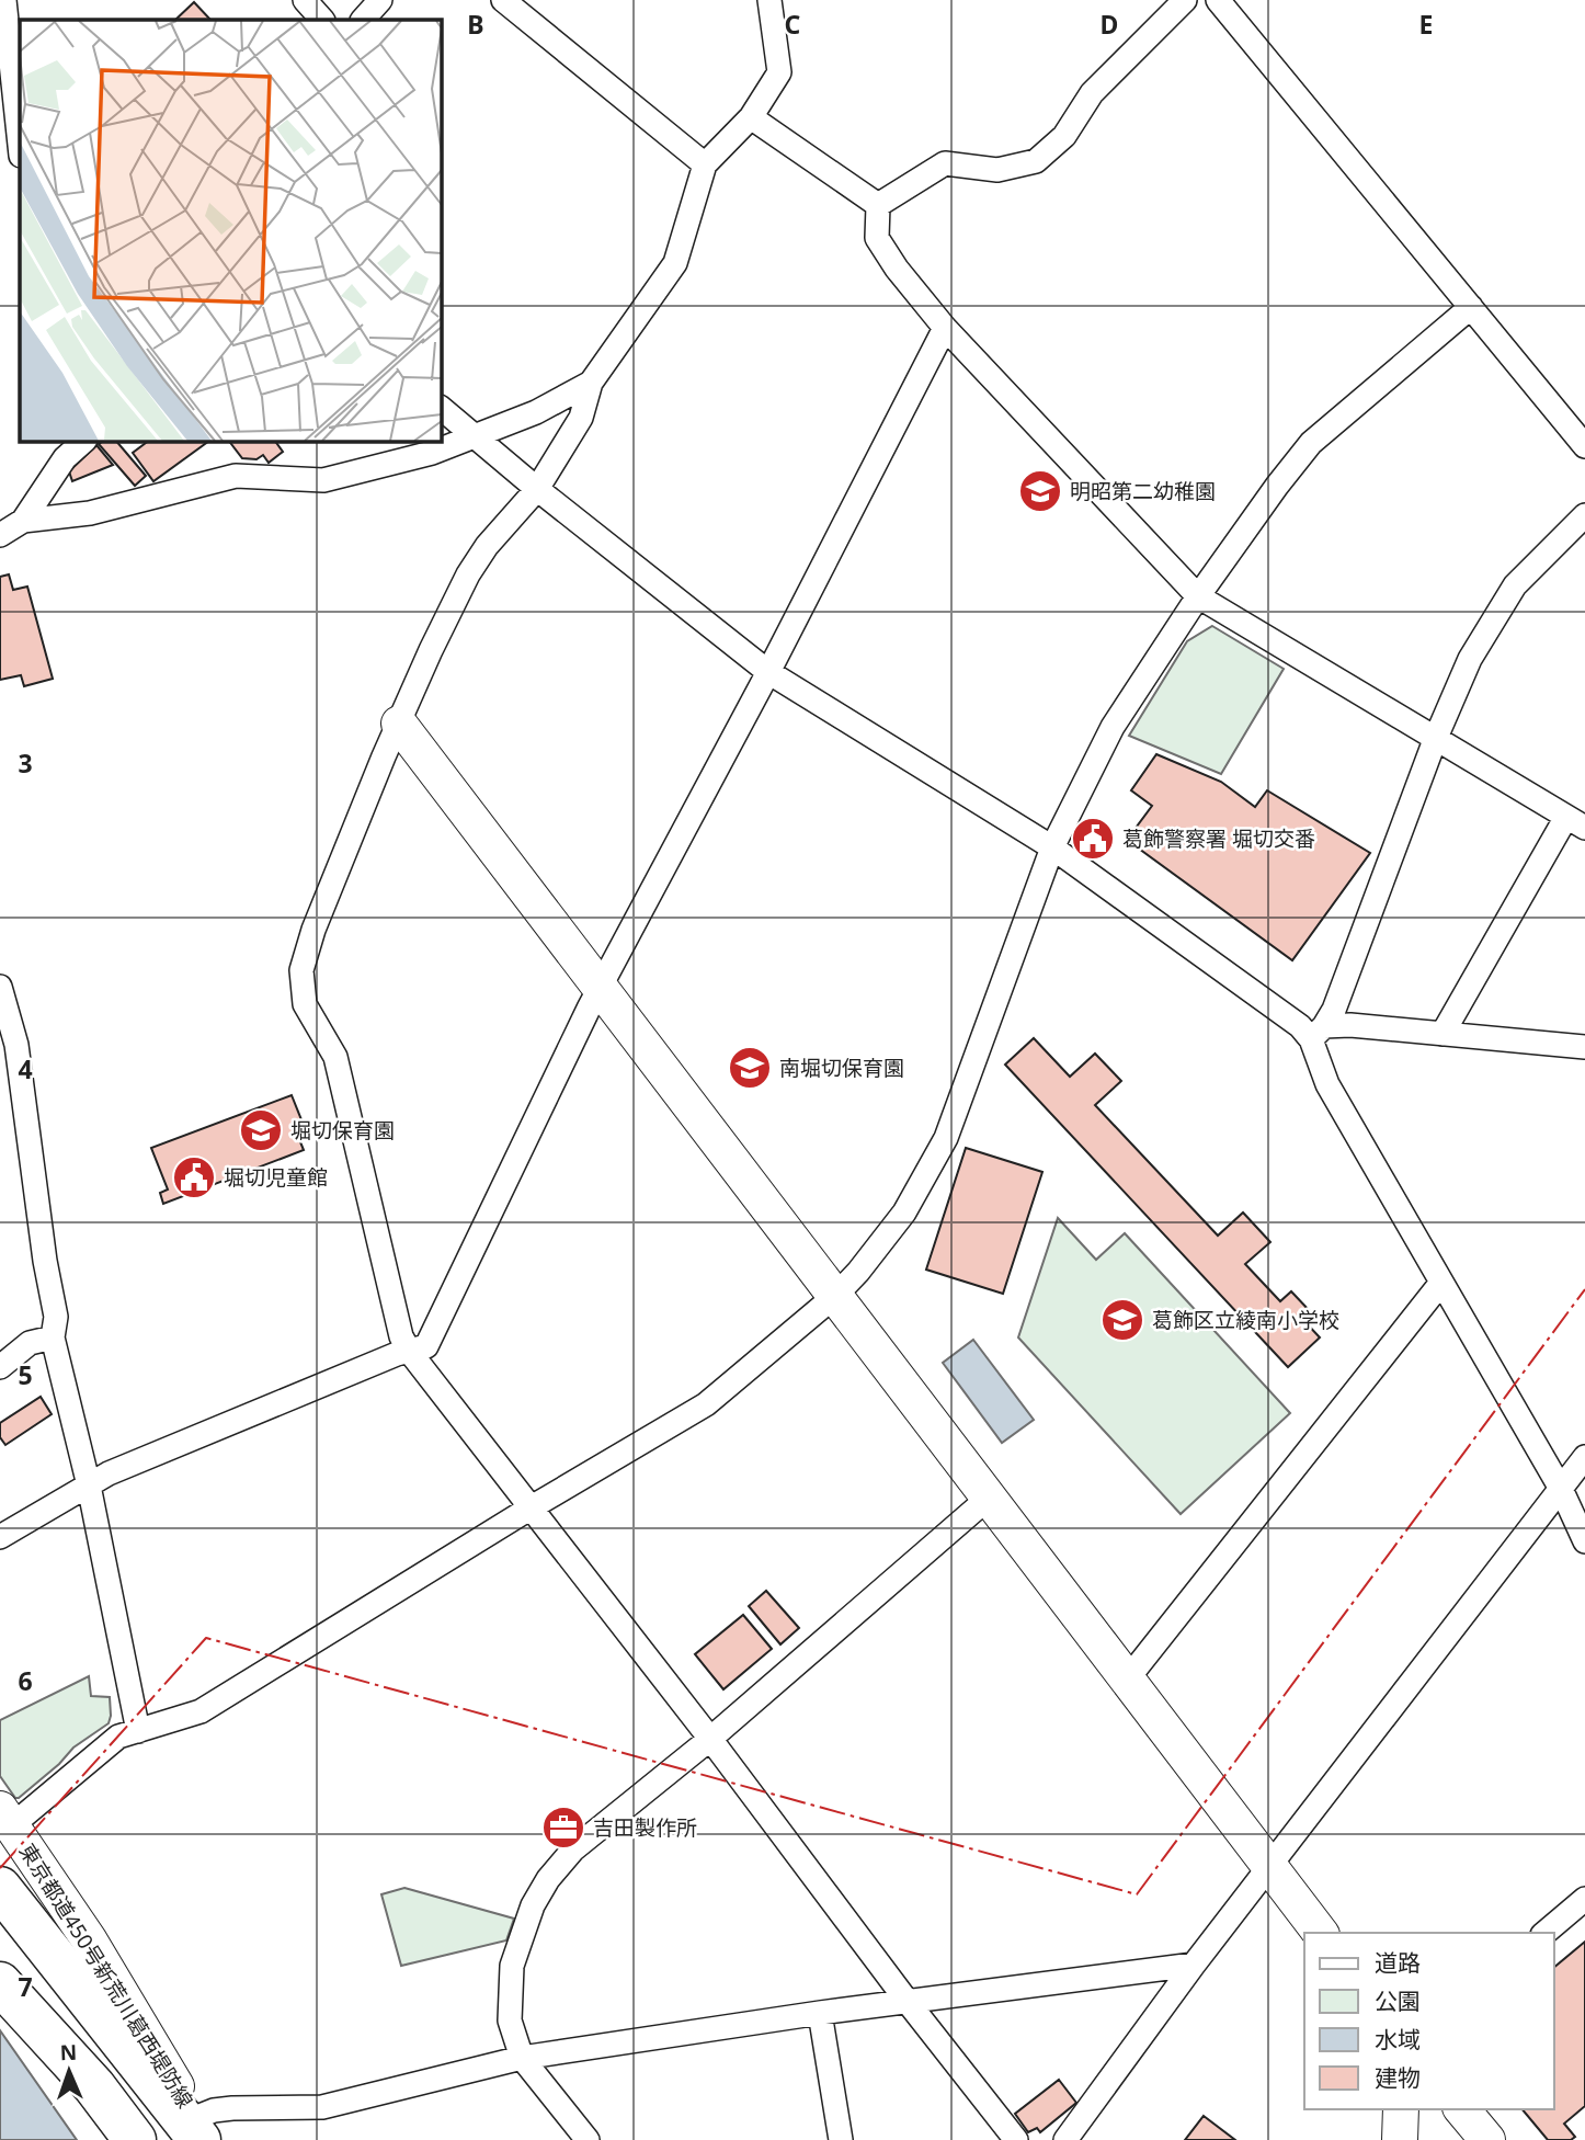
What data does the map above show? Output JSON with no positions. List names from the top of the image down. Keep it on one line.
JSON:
{"streets":{"street":["東京都道450号新荒川葛西堤防線"]},"places":{"school or university":["明昭第二幼稚園","南堀切保育園","堀切保育園","葛飾区立綾南小学校"],"public building":["葛飾警察署 堀切交番","堀切児童館"],"office":["吉田製作所"]},"legend":["道路","公園","水域","建物"],"north":"top","grid":{"columns":["B","C","D","E"],"rows":["3","4","5","6","7"]}}
